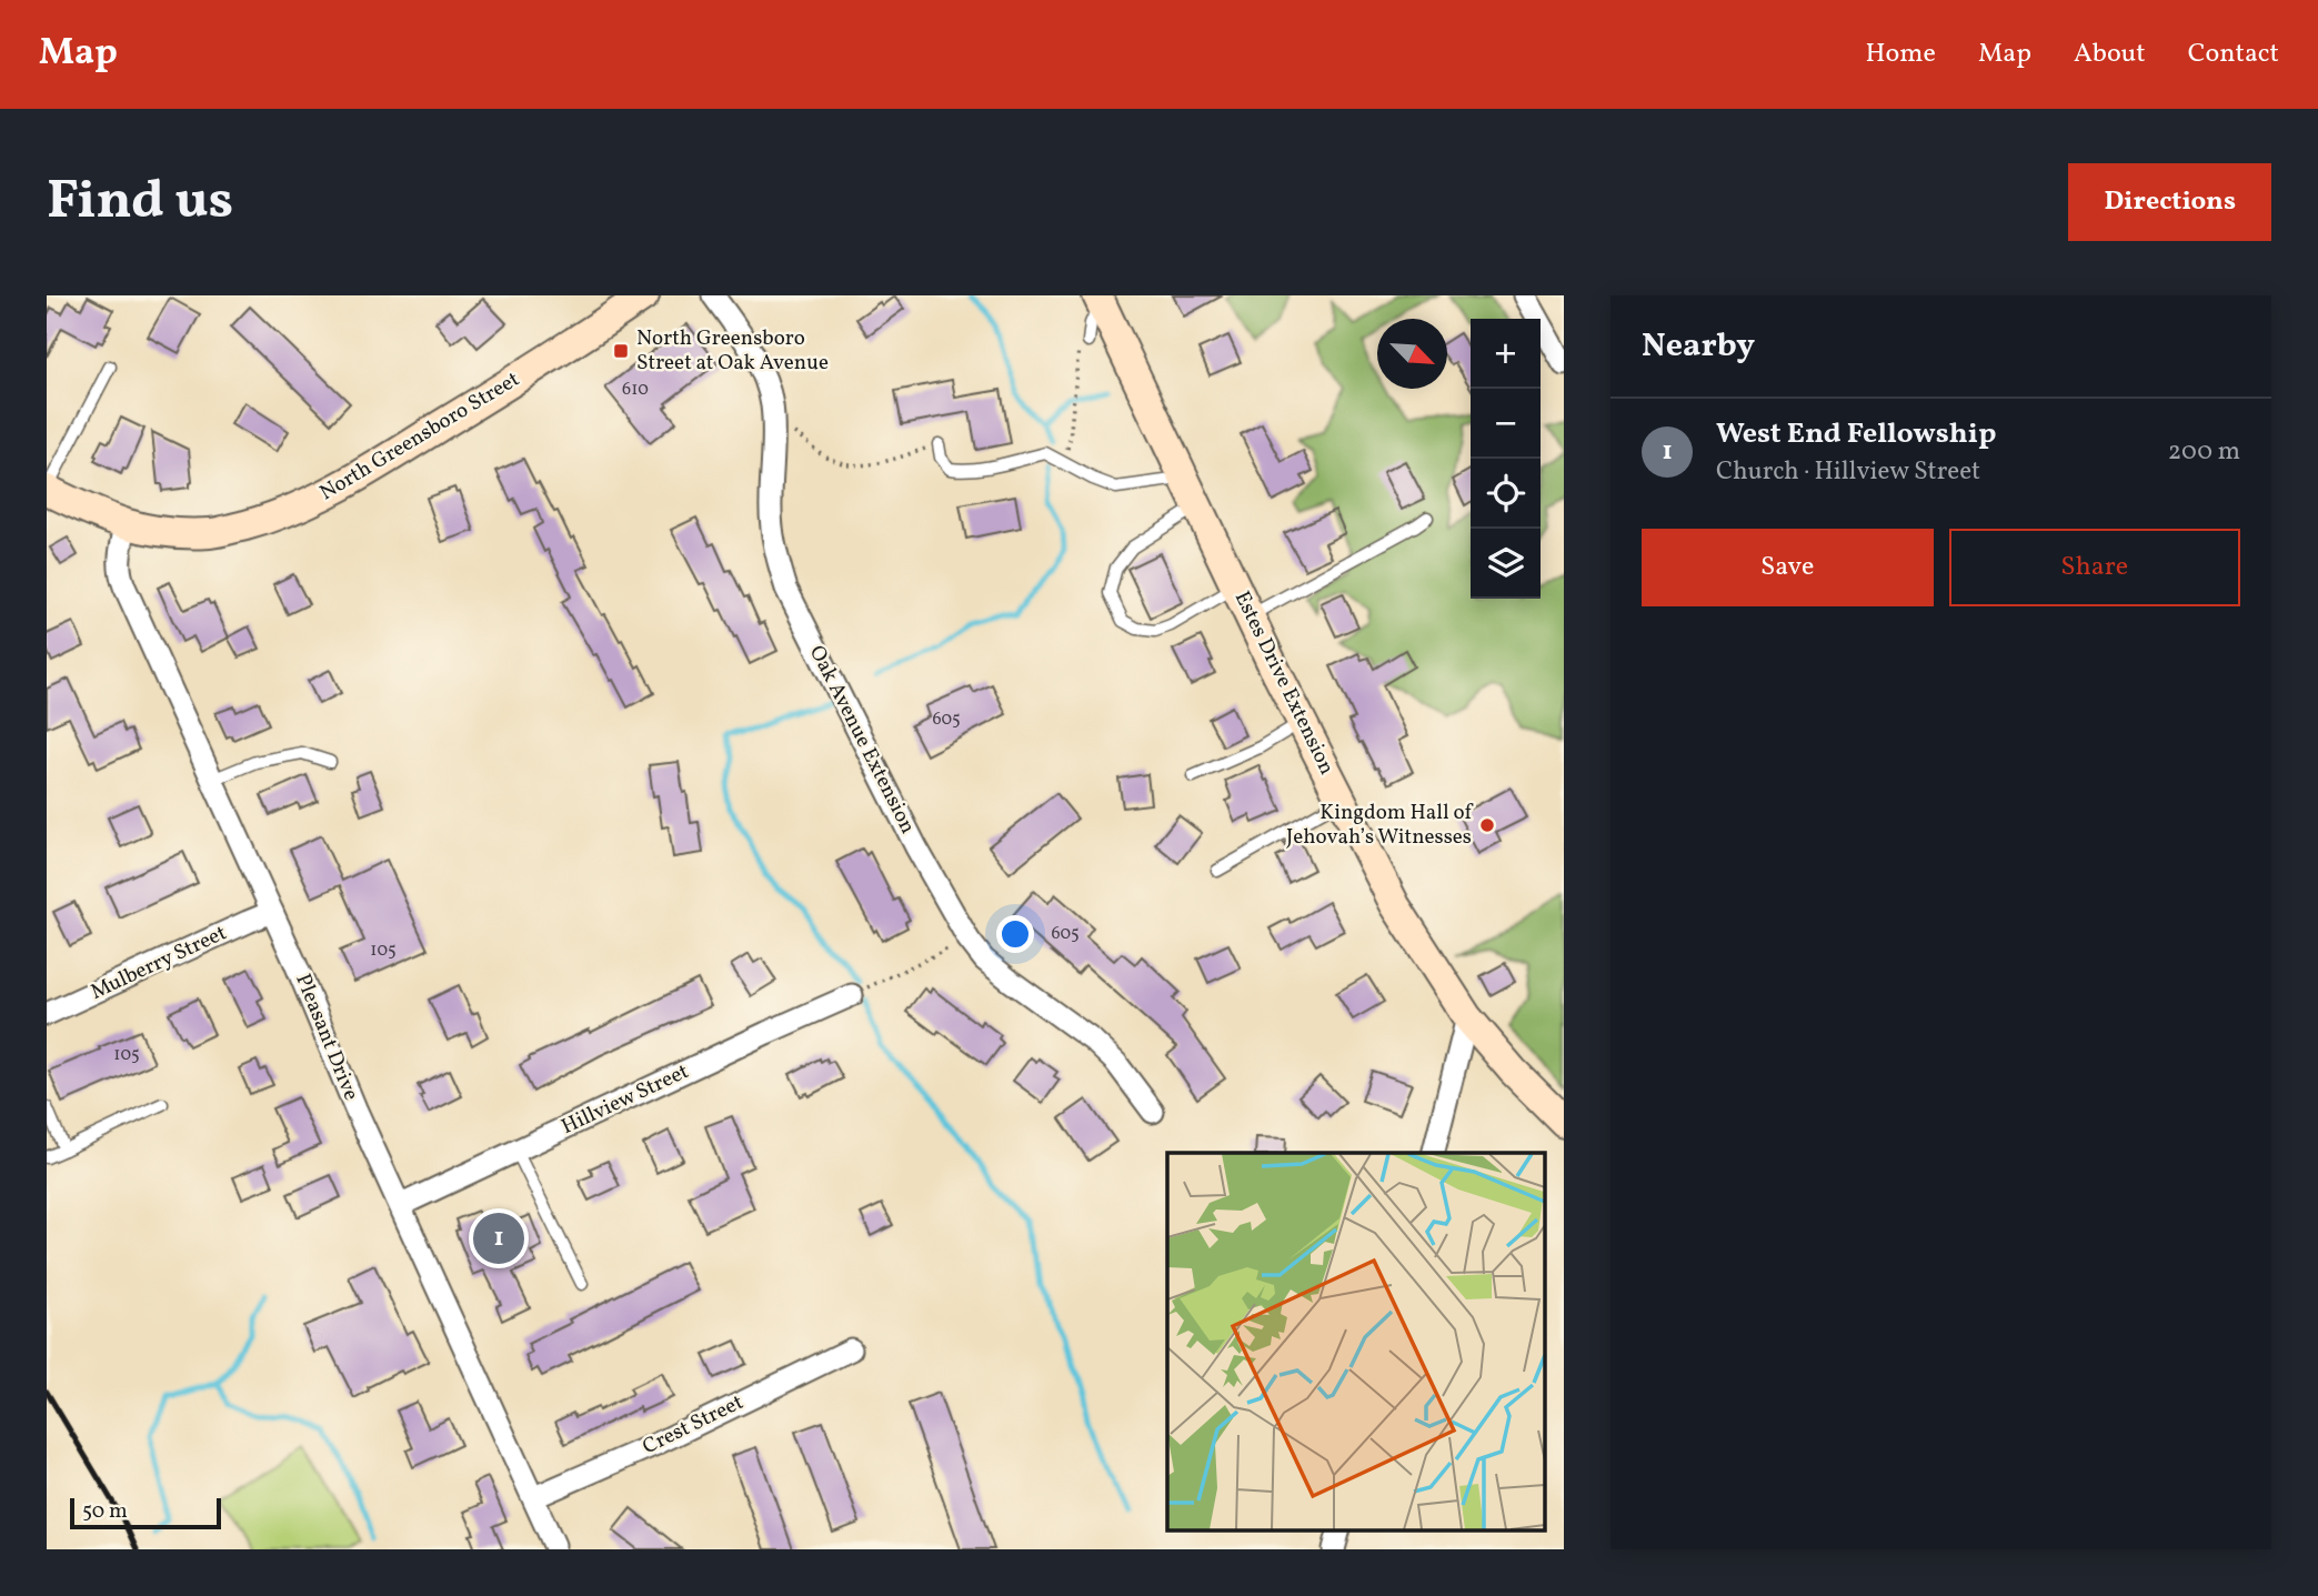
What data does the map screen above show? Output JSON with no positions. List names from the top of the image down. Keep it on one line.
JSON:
{"streets":{"main road":["North Greensboro Street","Estes Drive Extension"],"street":["Oak Avenue Extension","Mulberry Street","Pleasant Drive","Hillview Street","Crest Street"]},"crossings":[["North Greensboro Street","Pleasant Drive"],["Mulberry Street","Pleasant Drive"],["Pleasant Drive","Hillview Street"],["Pleasant Drive","Crest Street"]],"places":{"transit":["North Greensboro Street at Oak Avenue"],"other":["Kingdom Hall of Jehovah’s Witnesses"]},"house_numbers":["610","605","605","105","105"],"scale_bar":"50 m","north":"bottom right","page":{"header":"Map","nav":["Home","Map","About","Contact"],"buttons":["Directions",["Save","Share"]],"title":"Find us","heading":"Nearby","map_buttons":["+","−"],"list":[{"mark":"1","name":"West End Fellowship","note":"Church · Hillview Street","value":"200 m"}],"pins":"1","scale":"50 m"}}
